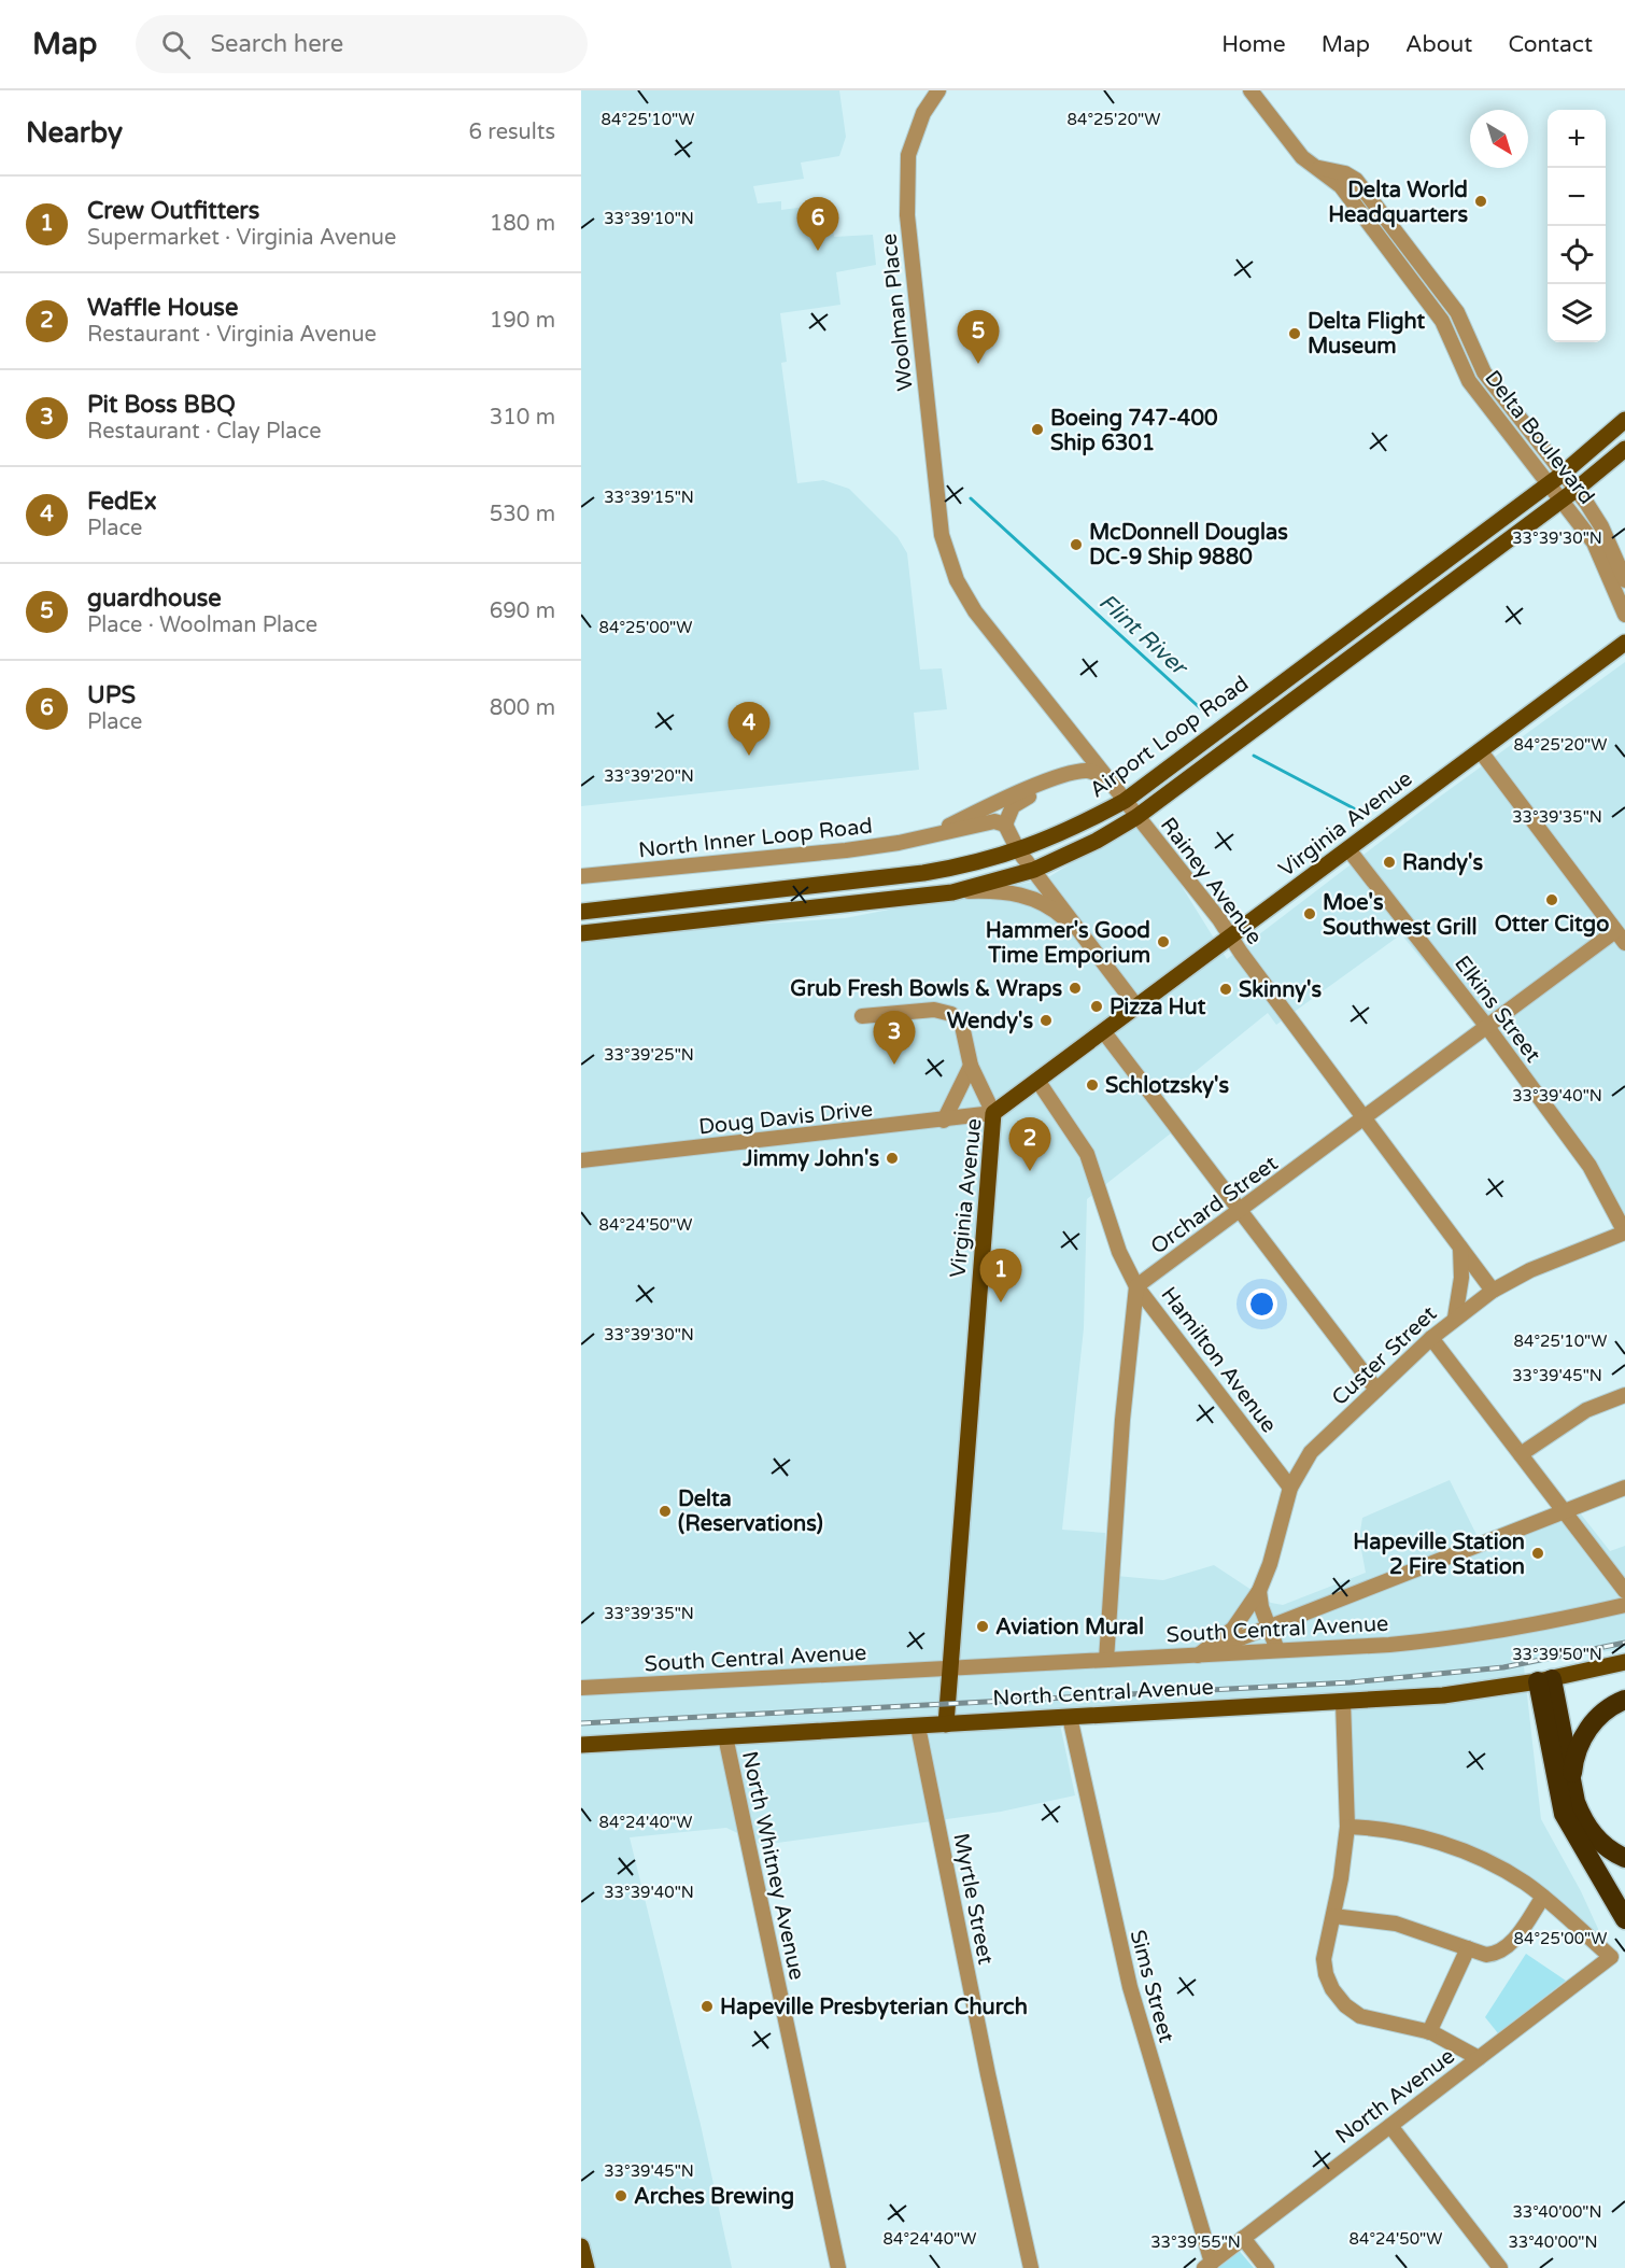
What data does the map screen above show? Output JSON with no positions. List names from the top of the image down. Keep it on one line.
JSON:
{"streets":{"main road":["Airport Loop Road","Virginia Avenue","North Central Avenue"],"street":["Woolman Place","Delta Boulevard","North Inner Loop Road","Rainey Avenue","Elkins Street","Doug Davis Drive","Orchard Street","Custer Street","Hamilton Avenue","South Central Avenue","North Whitney Avenue","Myrtle Street","Sims Street","North Avenue"]},"crossings":[["Woolman Place","Rainey Avenue"],["Delta Boulevard","Airport Loop Road"],["Airport Loop Road","Rainey Avenue"],["Virginia Avenue","Rainey Avenue"],["Virginia Avenue","Elkins Street"],["Virginia Avenue","Doug Davis Drive"],["Virginia Avenue","Hamilton Avenue"],["Virginia Avenue","South Central Avenue"],["Virginia Avenue","North Central Avenue"],["Rainey Avenue","Orchard Street"],["Rainey Avenue","Custer Street"],["Elkins Street","Orchard Street"],["Elkins Street","Custer Street"],["Orchard Street","Hamilton Avenue"],["Custer Street","Hamilton Avenue"],["Custer Street","South Central Avenue"],["North Central Avenue","North Whitney Avenue"],["North Central Avenue","Myrtle Street"],["North Central Avenue","Sims Street"],["Sims Street","North Avenue"]],"water":["Flint River"],"places":["Delta World Headquarters","Delta Flight Museum","Boeing 747-400 Ship 6301","McDonnell Douglas DC-9 Ship 9880","Randy's","Otter Citgo","Moe's Southwest Grill","Hammer's Good Time Emporium","Grub Fresh Bowls & Wraps","Skinny's","Pizza Hut","Wendy's","Schlotzsky's","Jimmy John's","Delta (Reservations)","Hapeville Station 2 Fire Station","Aviation Mural","Hapeville Presbyterian Church","Arches Brewing"],"north":"bottom right","page":{"header":"Map","search":"Search here","nav":["Home","Map","About","Contact"],"heading":["Nearby","6 results"],"map_buttons":["+","−"],"list":[{"mark":"1","name":"Crew Outfitters","note":"Supermarket · Virginia Avenue","value":"180 m"},{"mark":"2","name":"Waffle House","note":"Restaurant · Virginia Avenue","value":"190 m"},{"mark":"3","name":"Pit Boss BBQ","note":"Restaurant · Clay Place","value":"310 m"},{"mark":"4","name":"FedEx","note":"Place","value":"530 m"},{"mark":"5","name":"guardhouse","note":"Place · Woolman Place","value":"690 m"},{"mark":"6","name":"UPS","note":"Place","value":"800 m"}],"pins":["6","5","4","3","2","1"]},"coordinates":["84°25'10\"W","84°25'20\"W","33°39'10\"N","33°39'15\"N","33°39'30\"N","84°25'00\"W","33°39'20\"N","33°39'35\"N","33°39'25\"N","33°39'40\"N","84°24'50\"W","33°39'45\"N","33°39'50\"N","84°24'40\"W","33°40'00\"N","33°39'55\"N"]}
